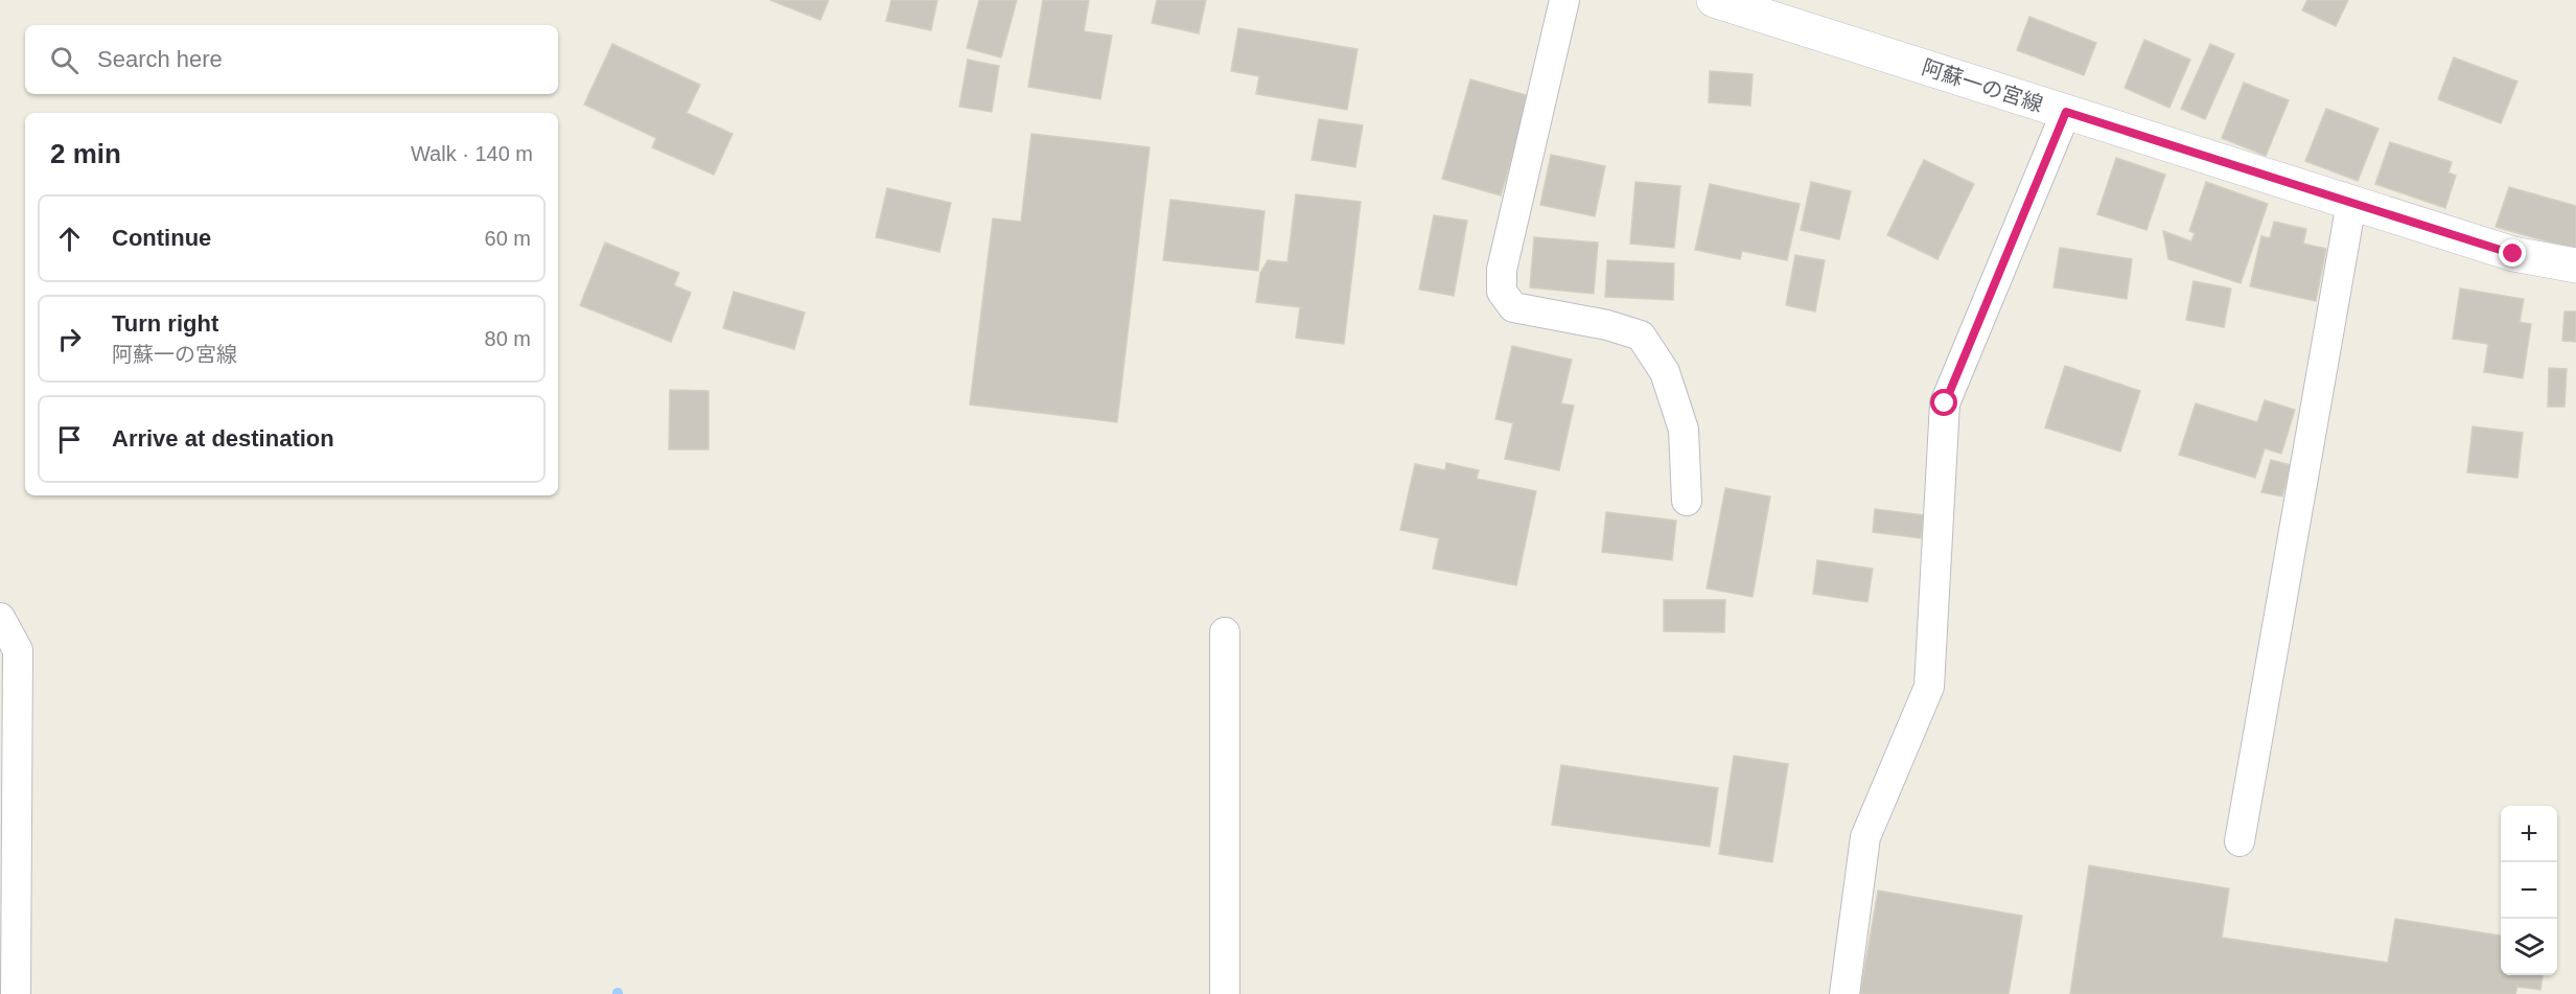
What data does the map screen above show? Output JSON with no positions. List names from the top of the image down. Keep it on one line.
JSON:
{"streets":{"main road":["阿蘇一の宮線"]},"page":{"search":"Search here","heading":["2 min","Walk · 140 m"],"list":[["Continue","60 m"],["Turn right","阿蘇一の宮線","80 m"],"Arrive at destination"],"map_buttons":["+","−"]}}
